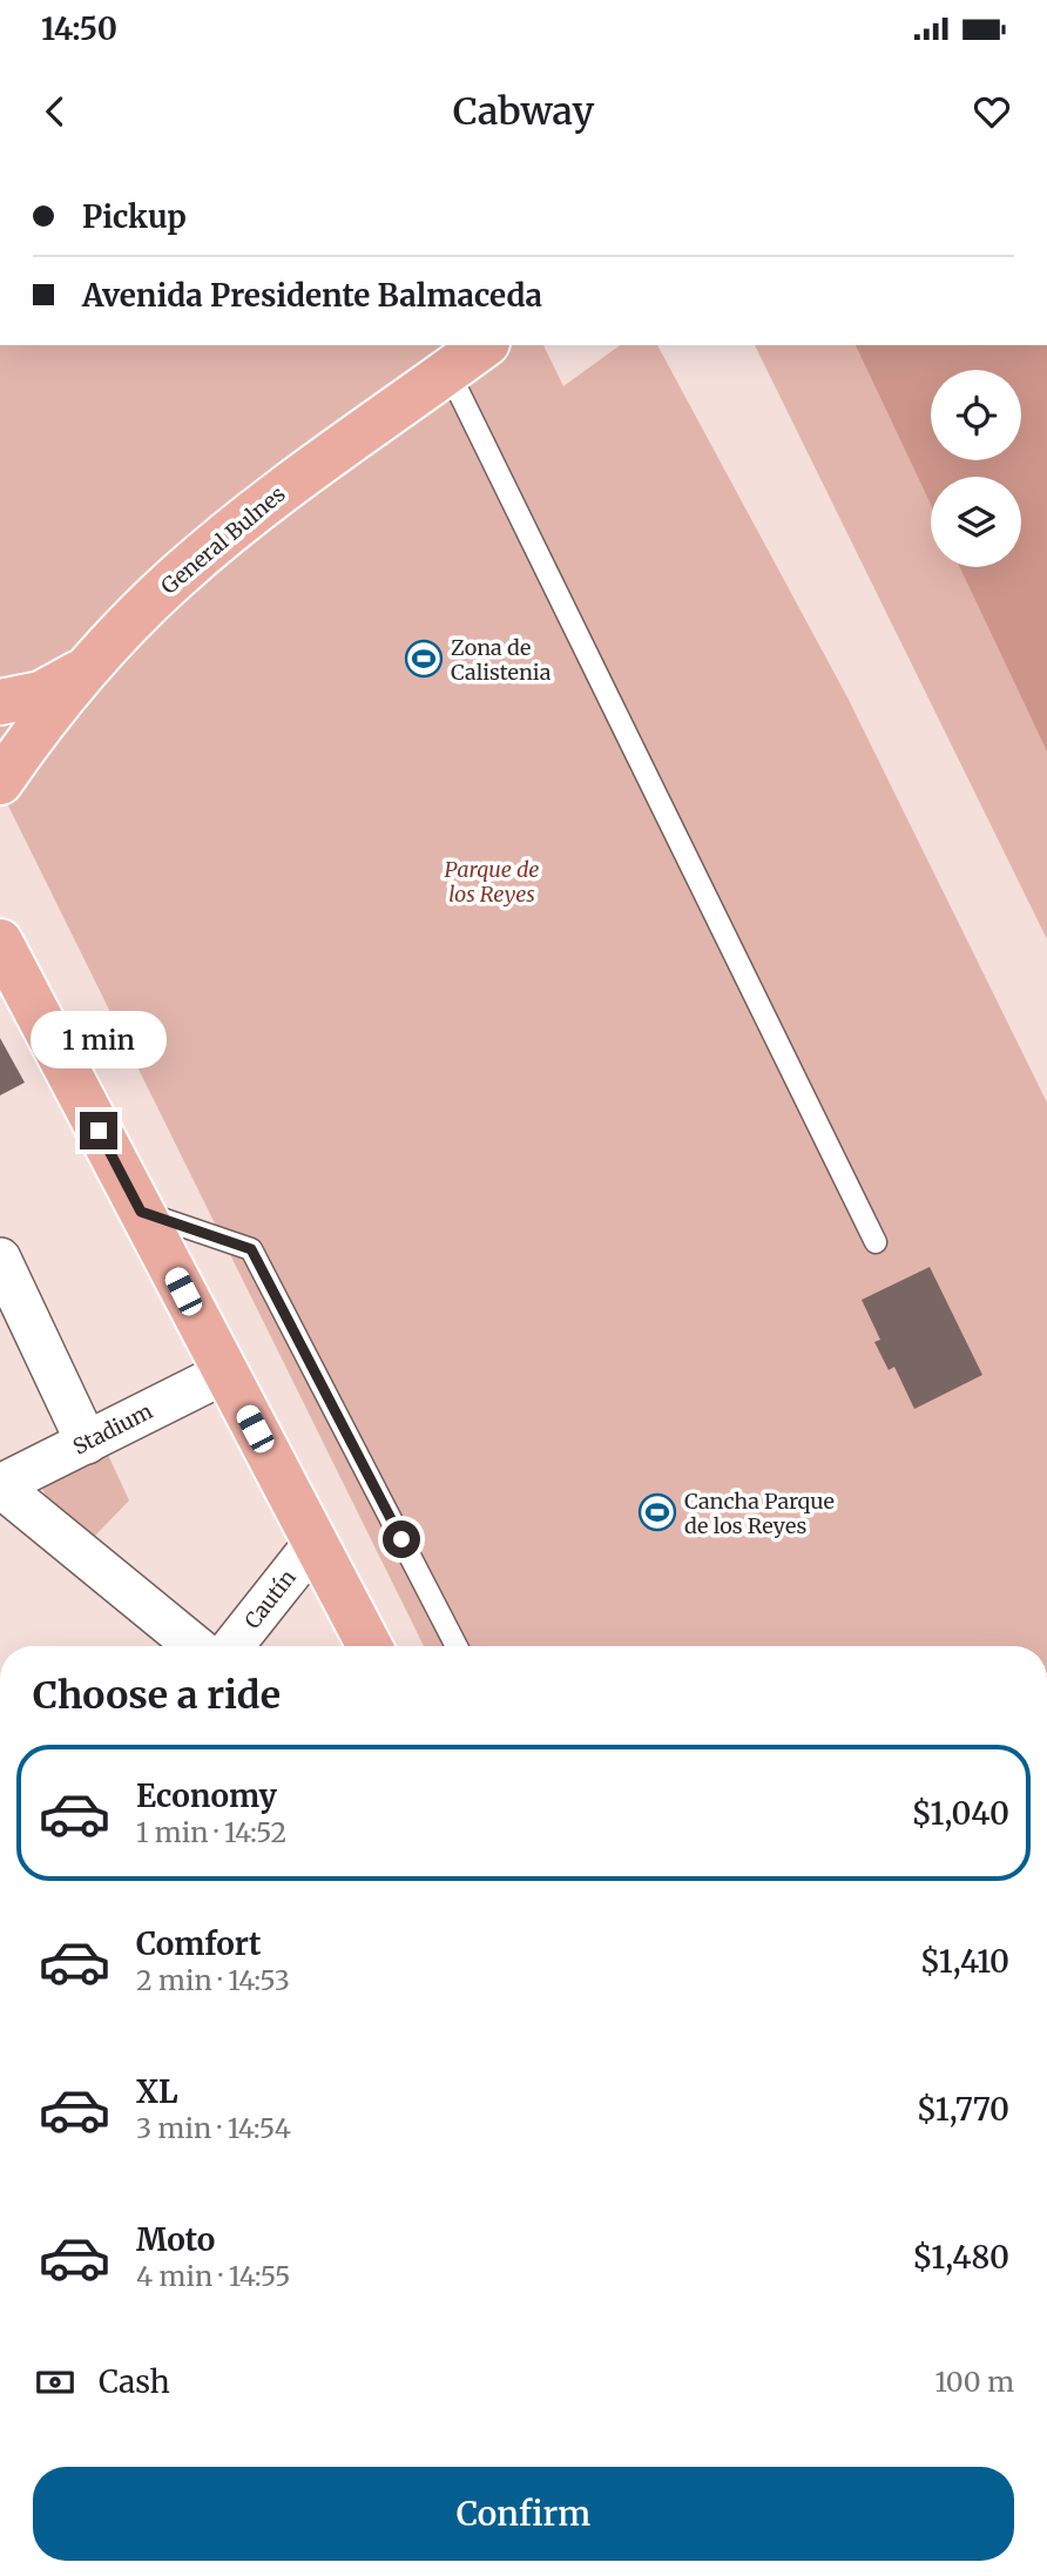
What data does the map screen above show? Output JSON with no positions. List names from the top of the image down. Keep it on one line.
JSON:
{"streets":{"main road":["General Bulnes"],"street":["Stadium","Cautín"]},"parks":["Parque de los Reyes"],"places":{"sports":["Zona de Calistenia","Cancha Parque de los Reyes"]},"page":{"status":"14:50","header":"Cabway","banner":["Pickup","Avenida Presidente Balmaceda"],"bubble":"1 min","heading":"Choose a ride","list":[{"name":"Economy","note":"1 min · 14:52","value":"$1,040"},{"name":"Comfort","note":"2 min · 14:53","value":"$1,410"},{"name":"XL","note":"3 min · 14:54","value":"$1,770"},{"name":"Moto","note":"4 min · 14:55","value":"$1,480"}],"pay":["Cash","100 m"],"buttons":"Confirm"}}
